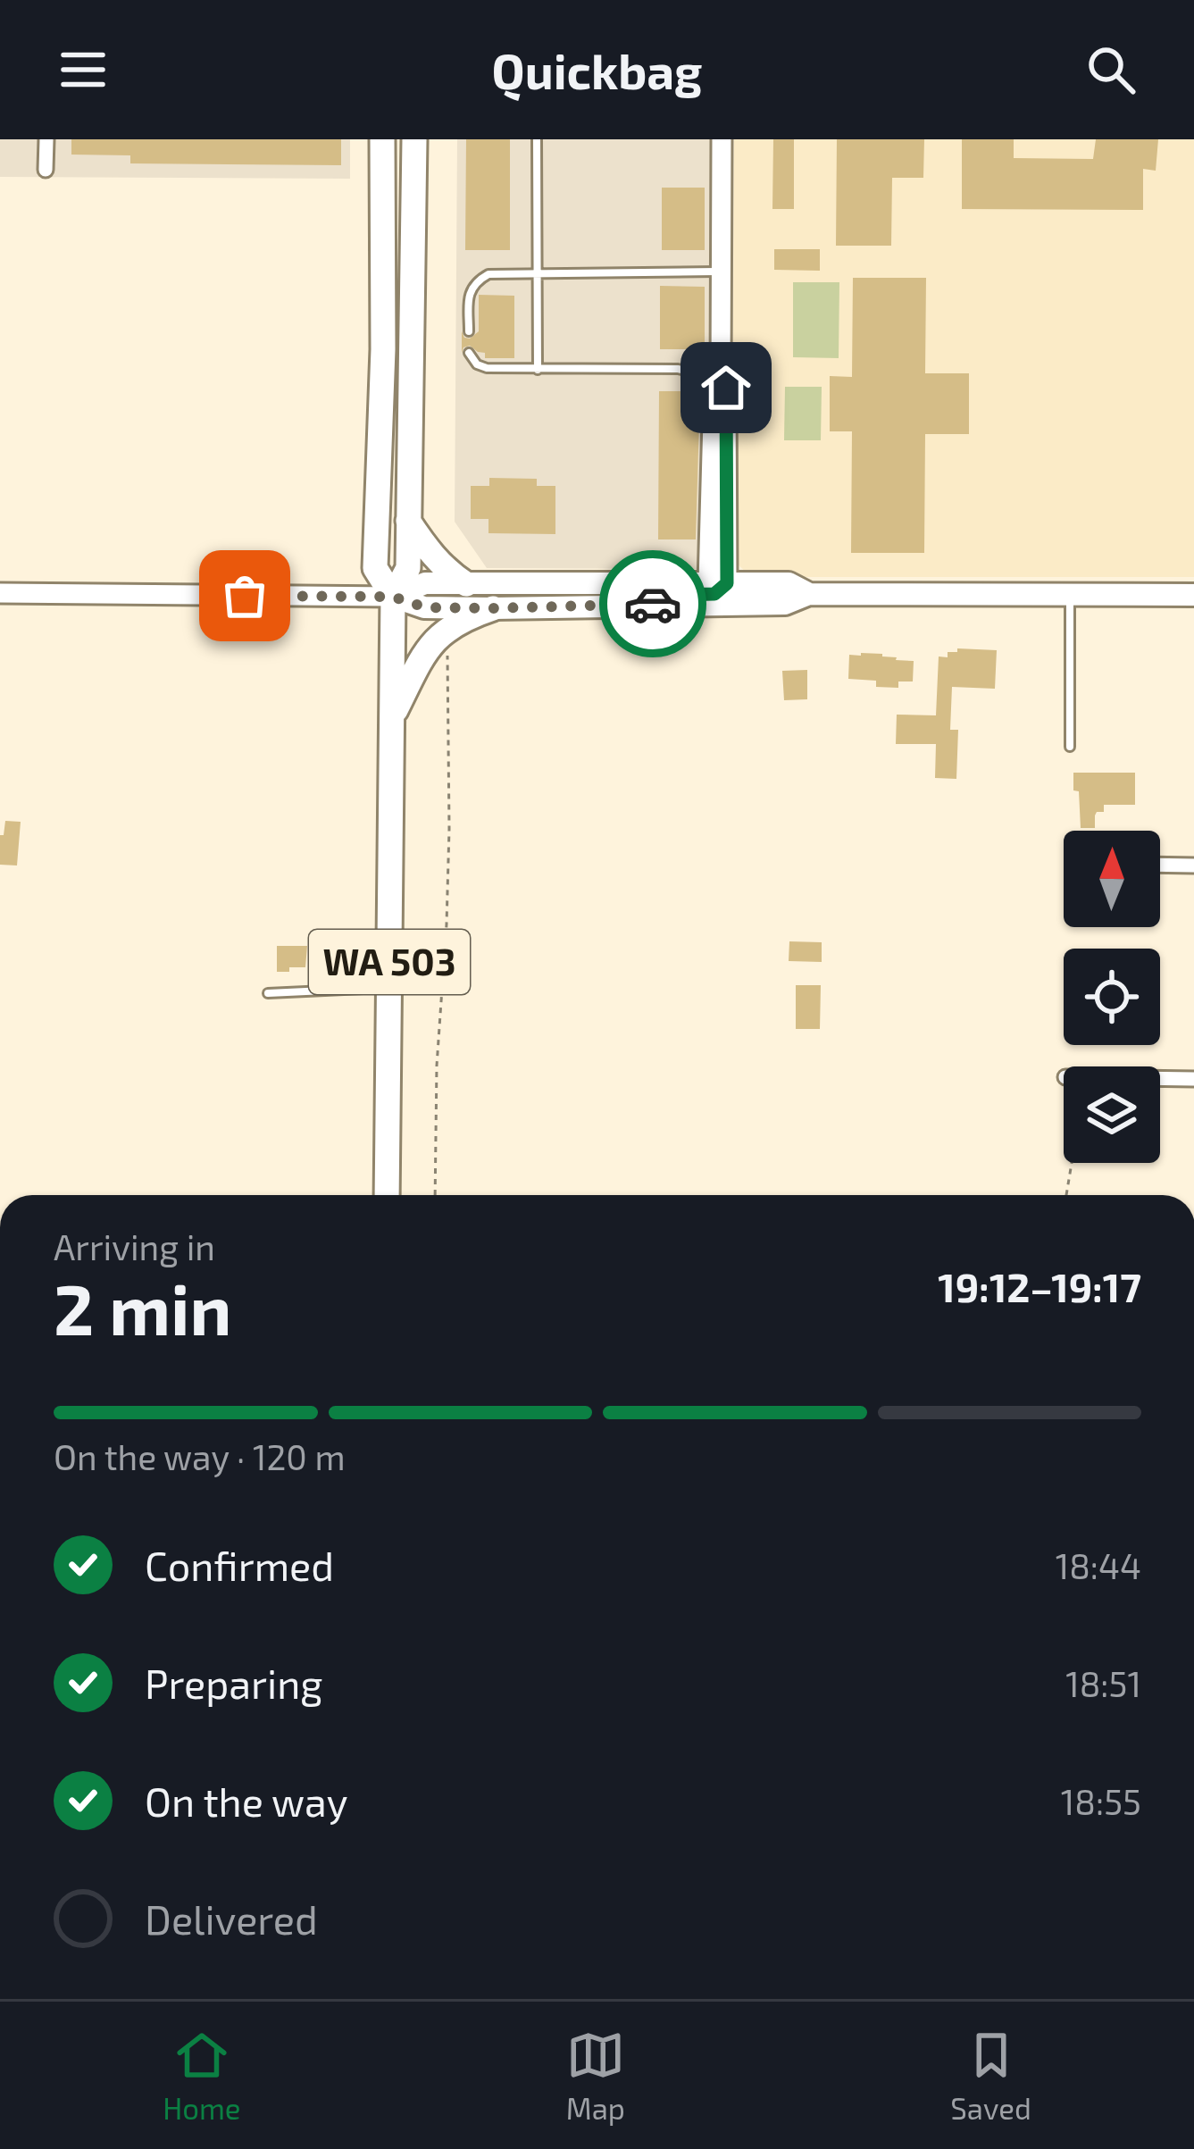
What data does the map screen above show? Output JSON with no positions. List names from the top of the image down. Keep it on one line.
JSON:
{"streets":{"highway":["WA 503"]},"north":"top","page":{"header":"Quickbag","heading":["2 min","Arriving in","19:12–19:17"],"bar":"On the way · 120 m","list":[["Confirmed","18:44"],["Preparing","18:51"],["On the way","18:55"],"Delivered"],"tabs":["Home","Map","Saved"]}}
